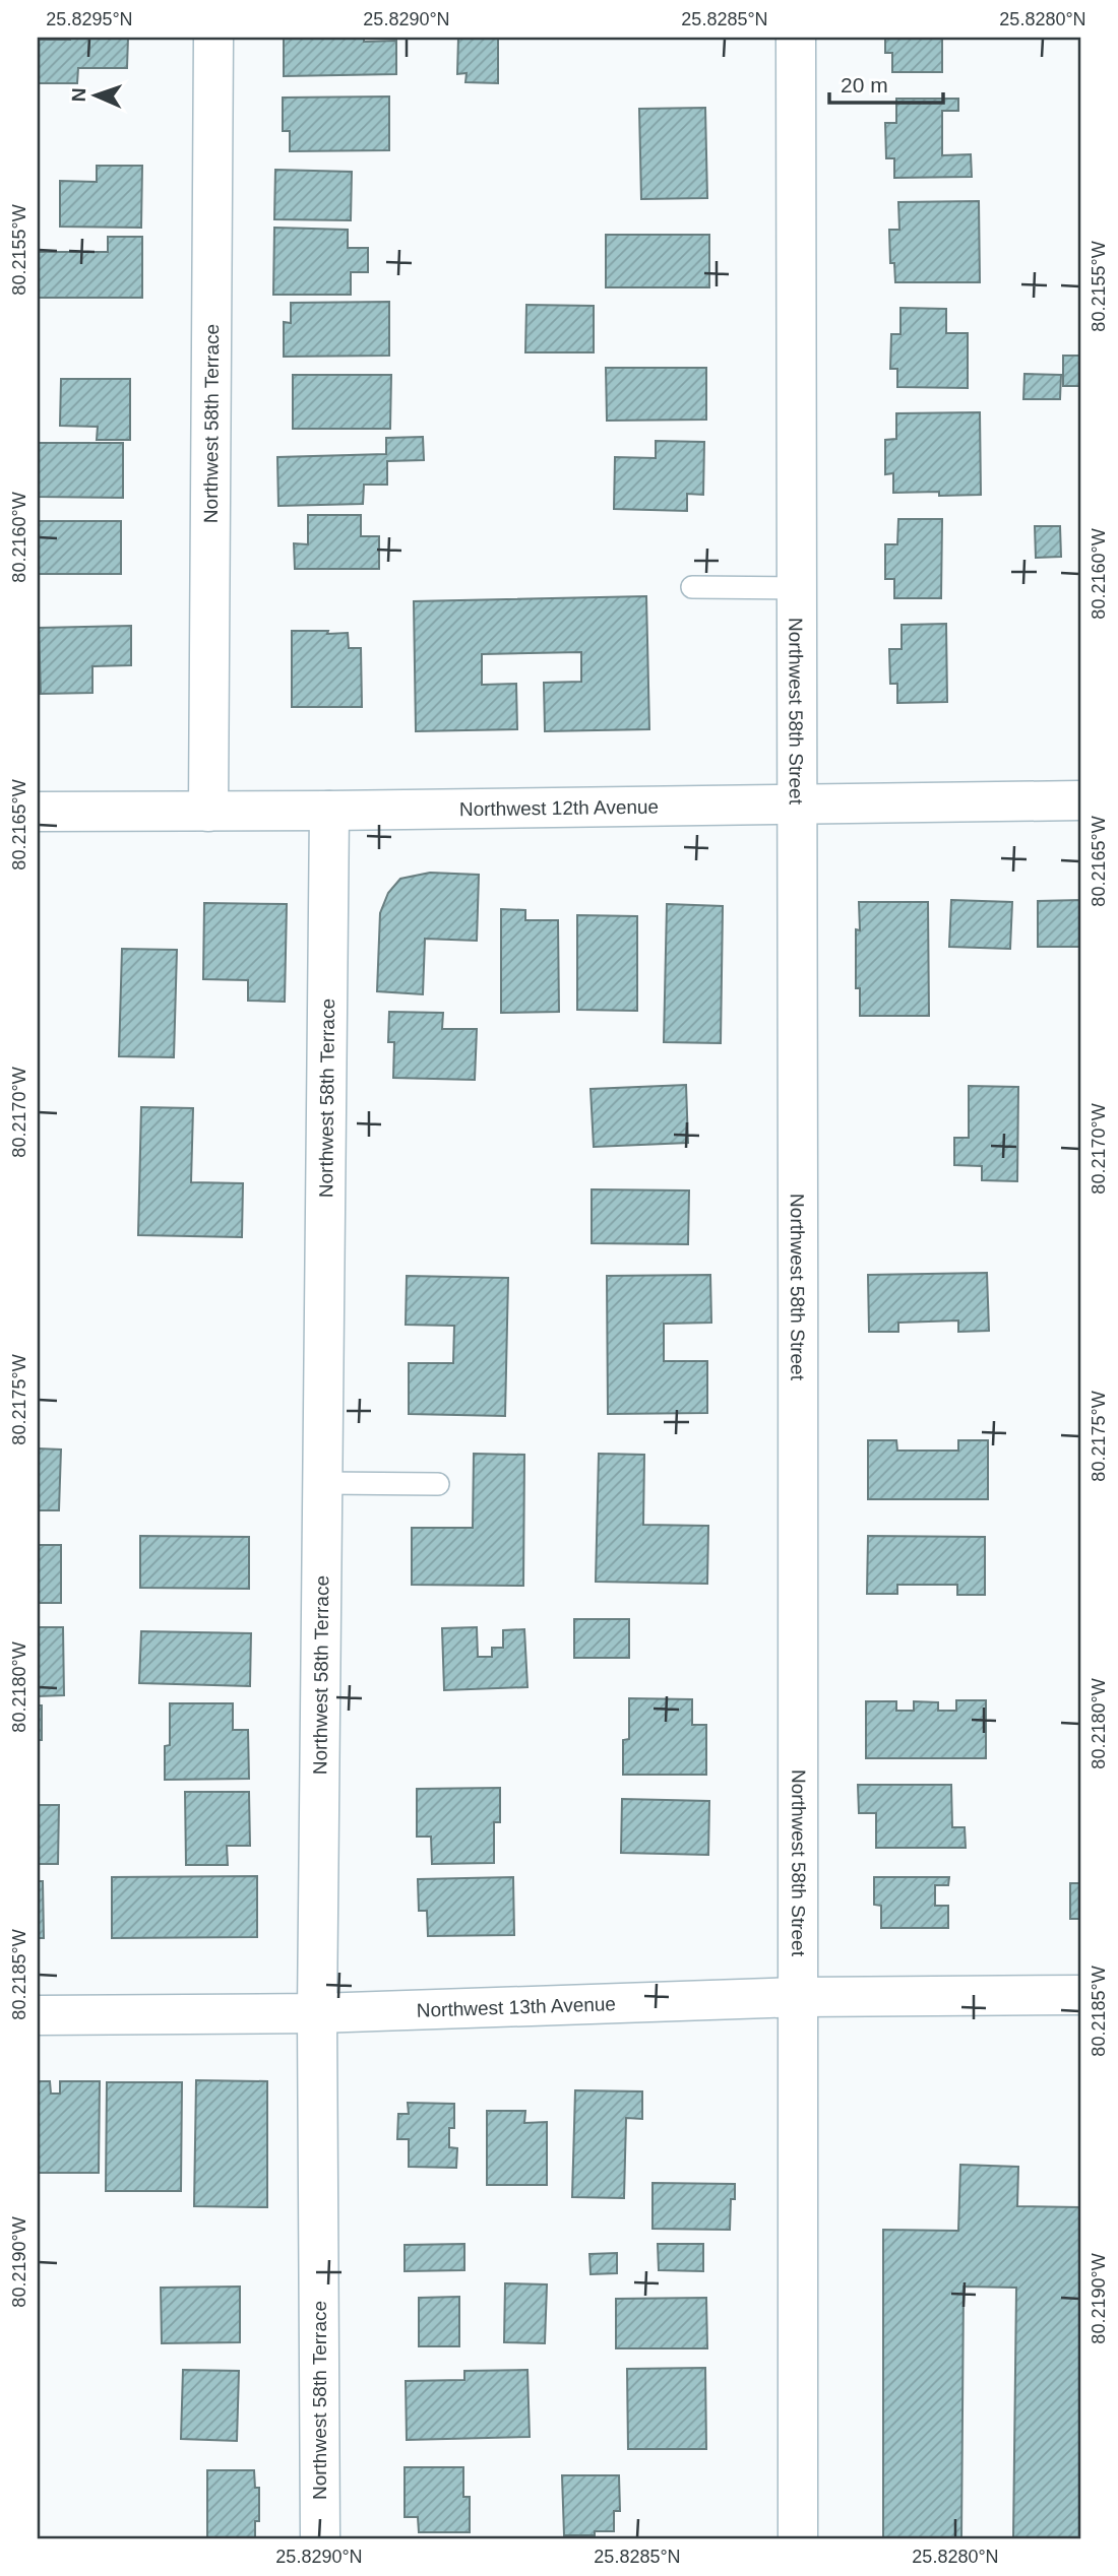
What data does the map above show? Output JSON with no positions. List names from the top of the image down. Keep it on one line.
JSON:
{"streets":{"street":["Northwest 58th Terrace","Northwest 58th Street","Northwest 12th Avenue","Northwest 13th Avenue"]},"crossings":[["Northwest 58th Terrace","Northwest 12th Avenue"],["Northwest 58th Terrace","Northwest 13th Avenue"],["Northwest 58th Street","Northwest 12th Avenue"],["Northwest 58th Street","Northwest 13th Avenue"]],"scale_bar":"20 m","north":"left","coordinates":["25.8295°N","25.8290°N","25.8285°N","25.8280°N","80.2155°W","80.2160°W","80.2165°W","80.2170°W","80.2175°W","80.2180°W","80.2185°W","80.2190°W"]}
